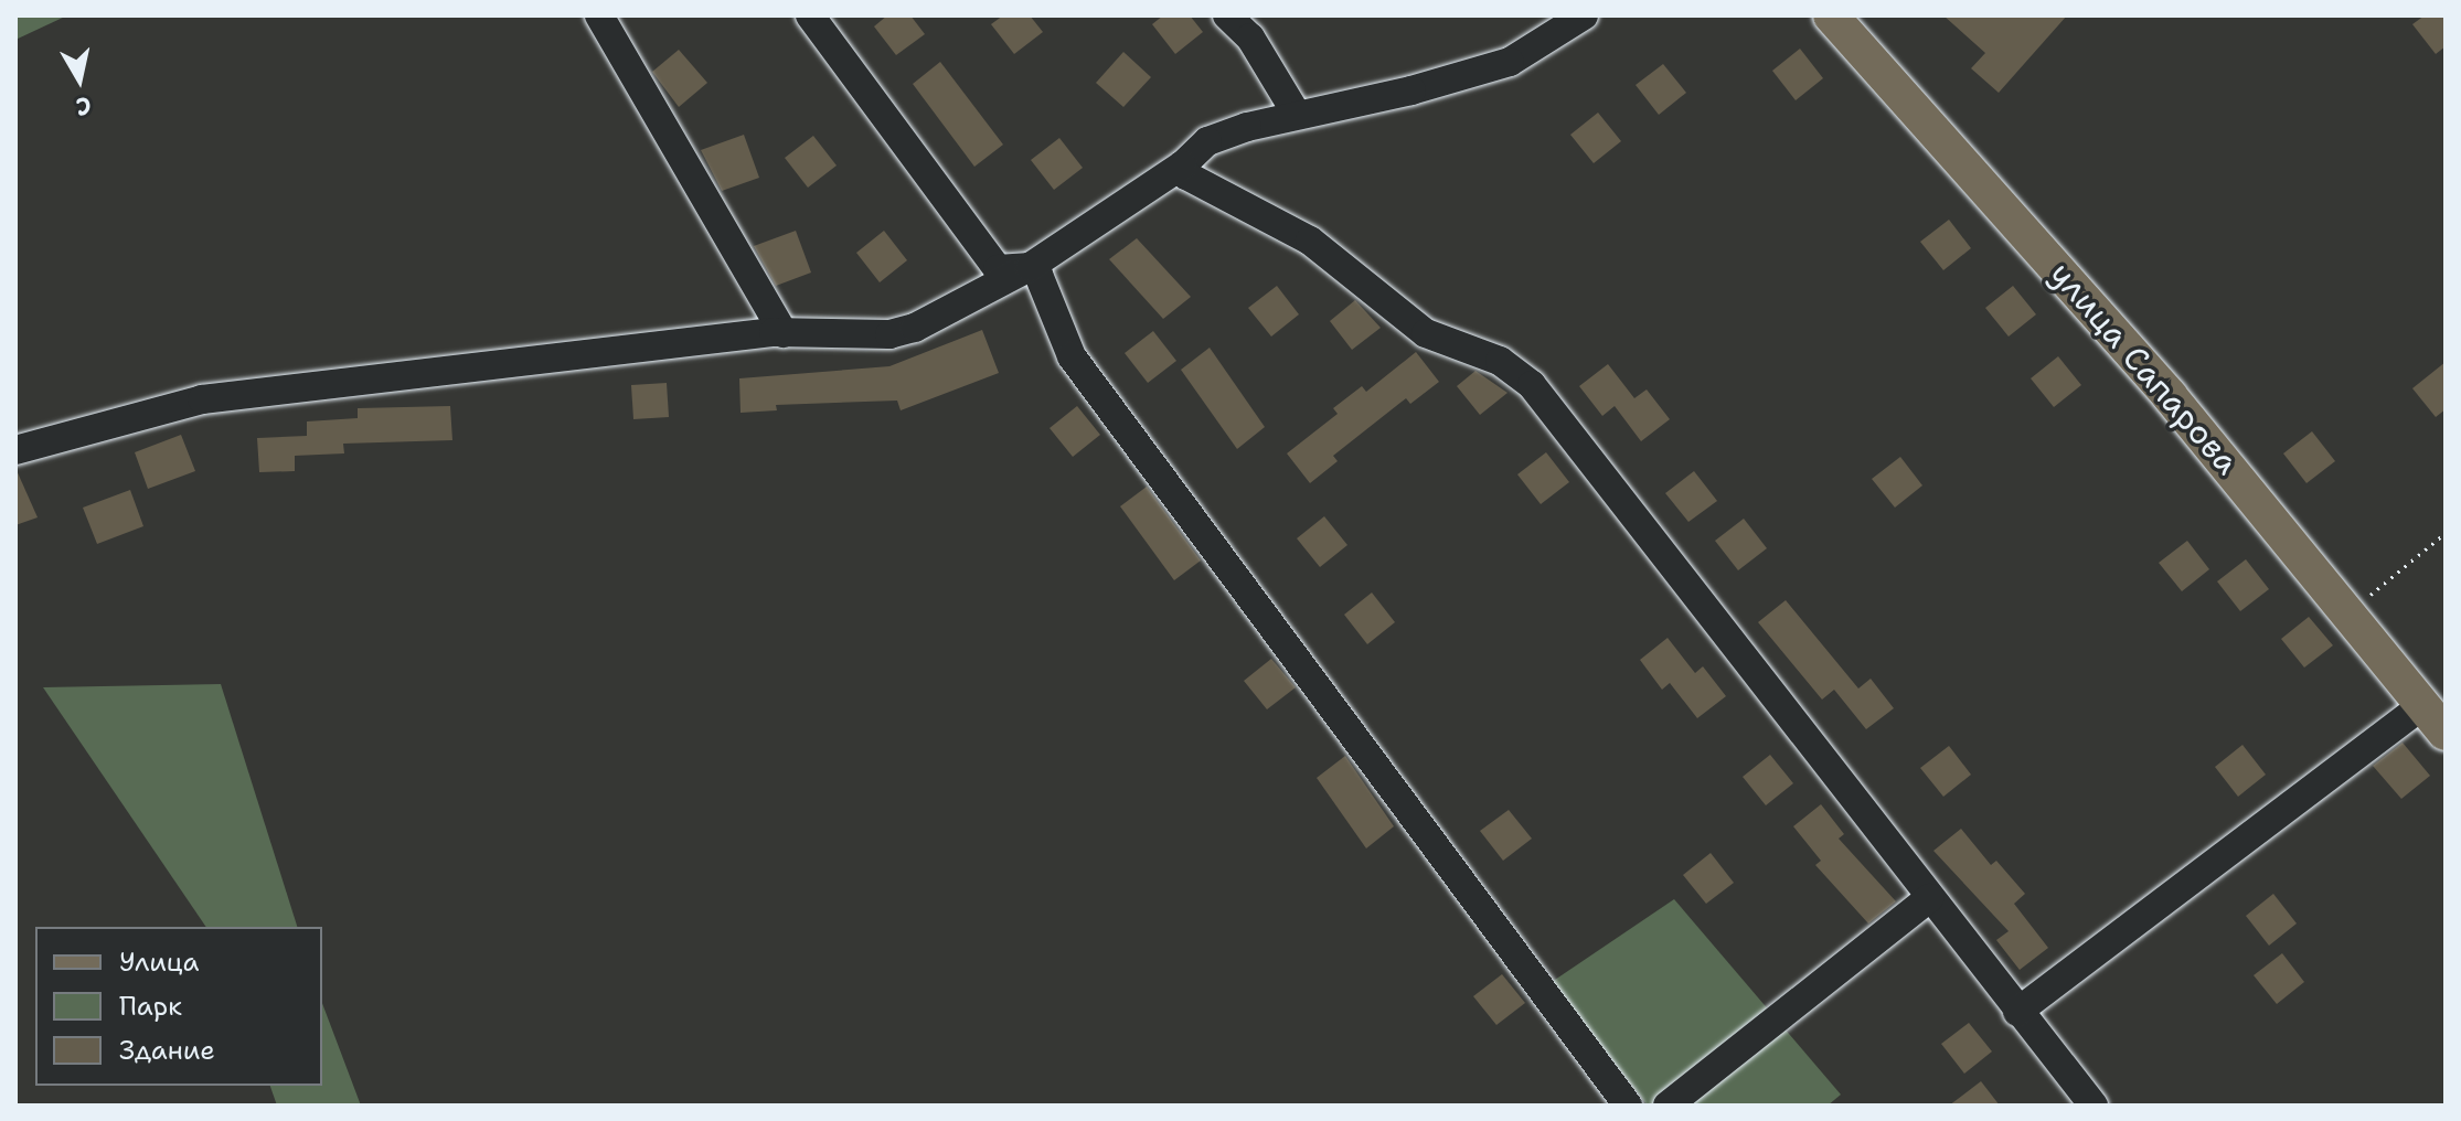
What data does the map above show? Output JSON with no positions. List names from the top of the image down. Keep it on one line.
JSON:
{"streets":{"main road":["улица Сапарова"]},"legend":["Улица","Парк","Здание"],"north":"bottom"}
